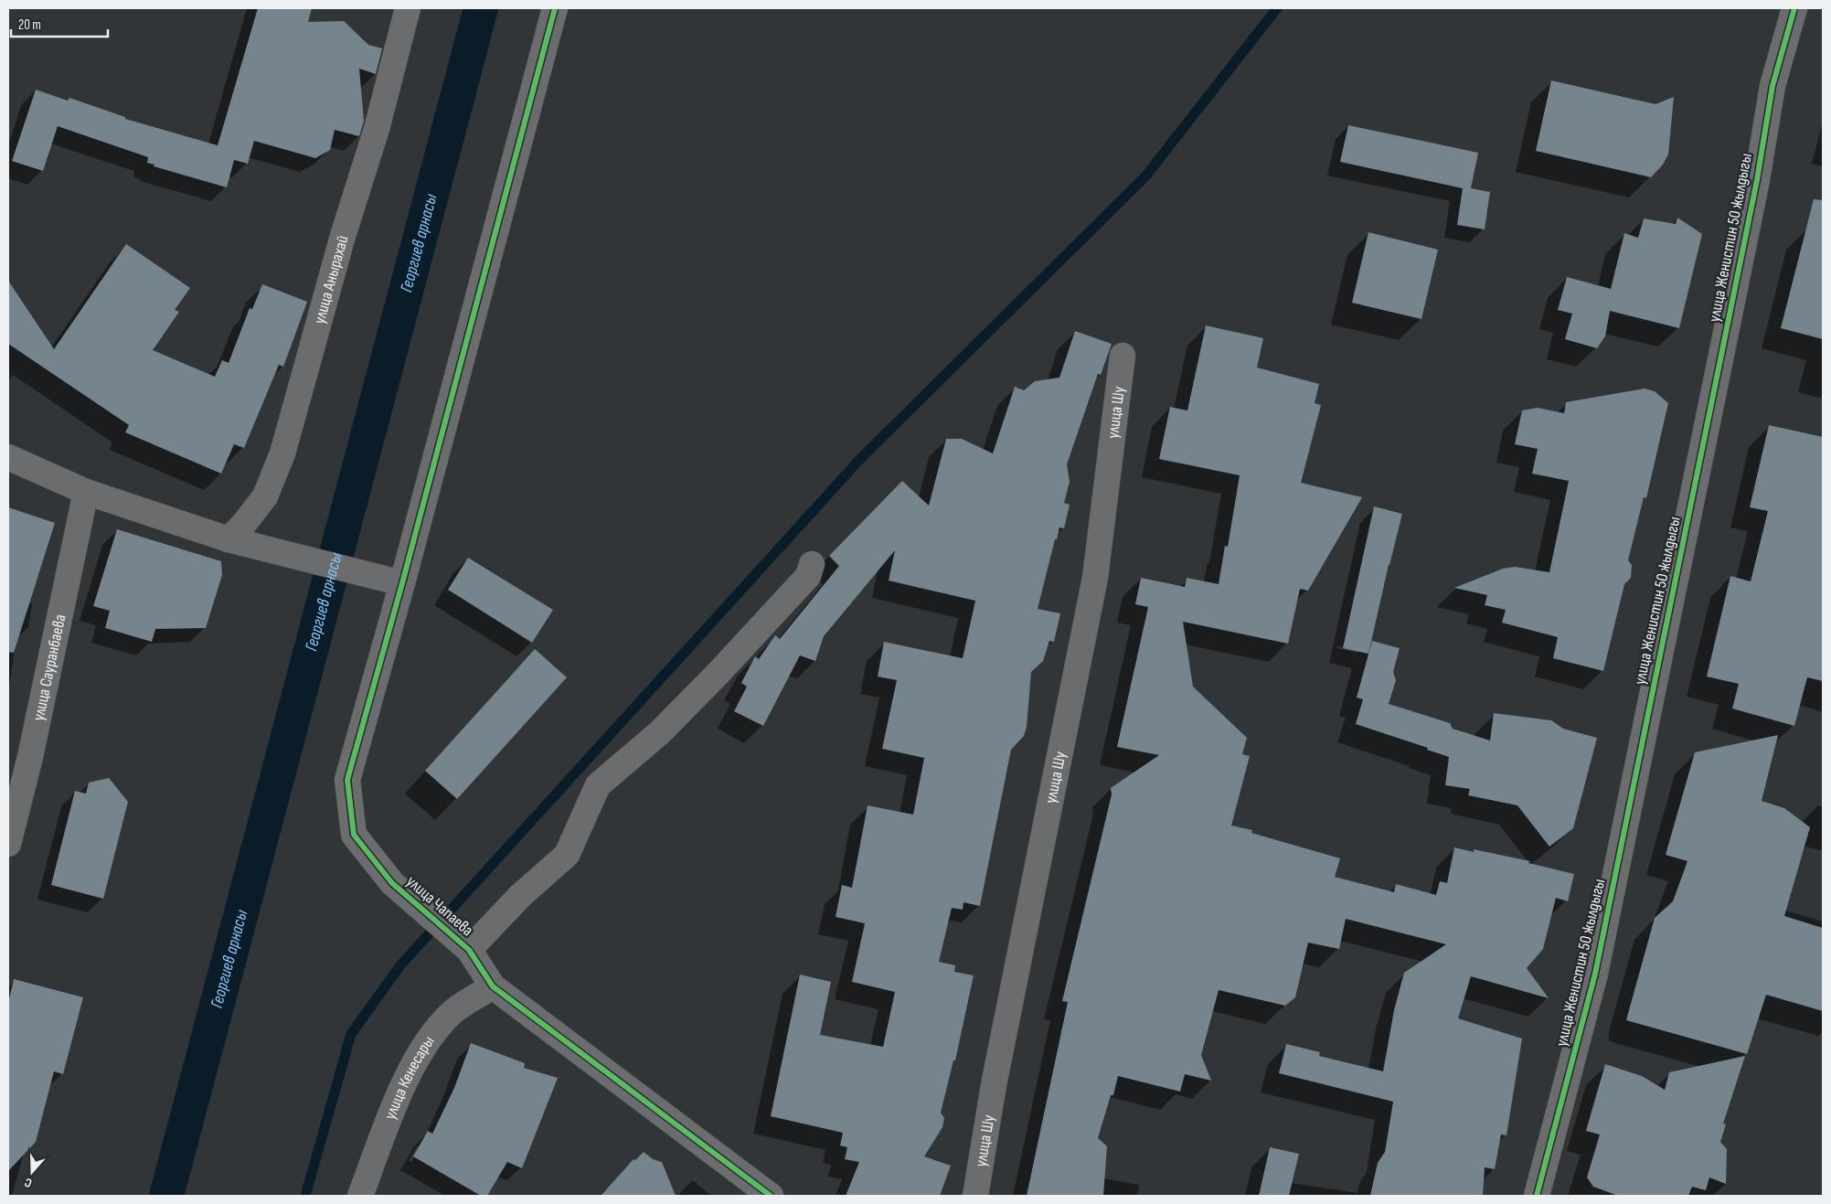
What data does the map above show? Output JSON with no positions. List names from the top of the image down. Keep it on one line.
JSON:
{"streets":{"street":["улица Женистин 50 жылдыгы","улица Анырахай","улица Шу","улица Сауранбаева","улица Чапаева","улица Кенесары"]},"crossings":[["улица Чапаева","улица Кенесары"]],"water":["Георгиев арнасы"],"scale_bar":"20 m","north":"bottom"}
